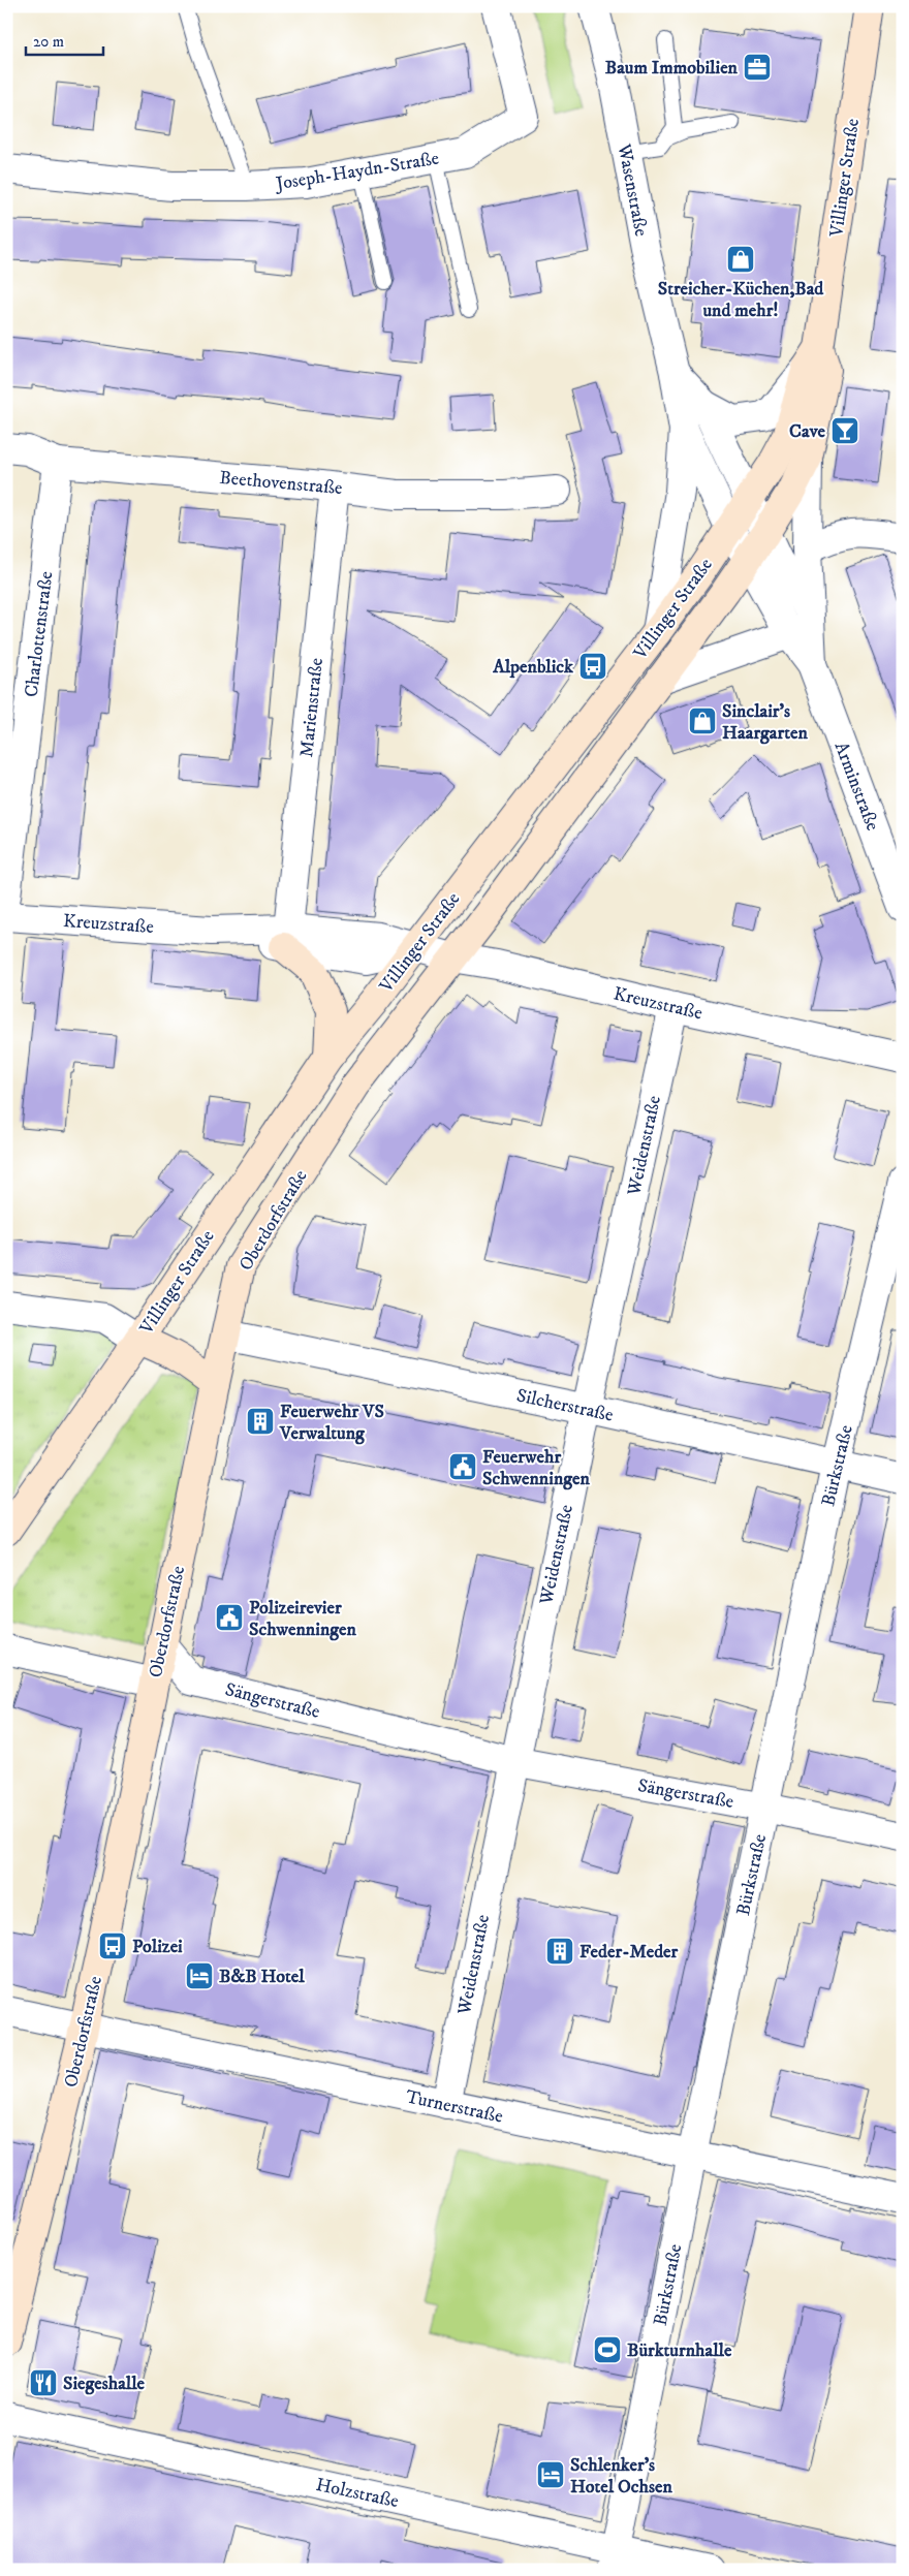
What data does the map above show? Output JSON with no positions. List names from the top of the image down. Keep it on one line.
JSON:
{"streets":{"main road":["Villinger Straße","Oberdorfstraße"],"street":["Joseph-Haydn-Straße","Wasenstraße","Beethovenstraße","Charlottenstraße","Marienstraße","Arminstraße","Kreuzstraße","Weidenstraße","Silcherstraße","Bürkstraße","Sängerstraße","Turnerstraße","Holzstraße"]},"crossings":[["Villinger Straße","Wasenstraße"],["Villinger Straße","Arminstraße"],["Villinger Straße","Kreuzstraße"],["Villinger Straße","Oberdorfstraße"],["Wasenstraße","Arminstraße"],["Beethovenstraße","Charlottenstraße"],["Beethovenstraße","Marienstraße"],["Marienstraße","Kreuzstraße"],["Kreuzstraße","Weidenstraße"],["Kreuzstraße","Oberdorfstraße"],["Weidenstraße","Silcherstraße"],["Weidenstraße","Sängerstraße"],["Weidenstraße","Turnerstraße"],["Oberdorfstraße","Silcherstraße"],["Oberdorfstraße","Sängerstraße"],["Oberdorfstraße","Turnerstraße"],["Silcherstraße","Bürkstraße"],["Bürkstraße","Sängerstraße"],["Bürkstraße","Turnerstraße"],["Bürkstraße","Holzstraße"]],"places":{"office":["Baum Immobilien"],"shop":["Streicher-Küchen,Bad und mehr!","Sinclair's Haargarten"],"bar":["Cave"],"bus stop":["Alpenblick","Polizei"],"building":["Feuerwehr VS Verwaltung","Feder-Meder"],"public building":["Feuerwehr Schwenningen","Polizeirevier Schwenningen"],"hotel":["B&B Hotel","Schlenker's Hotel Ochsen"],"sports":["Bürkturnhalle"],"restaurant":["Siegeshalle"]},"scale_bar":"20 m"}
